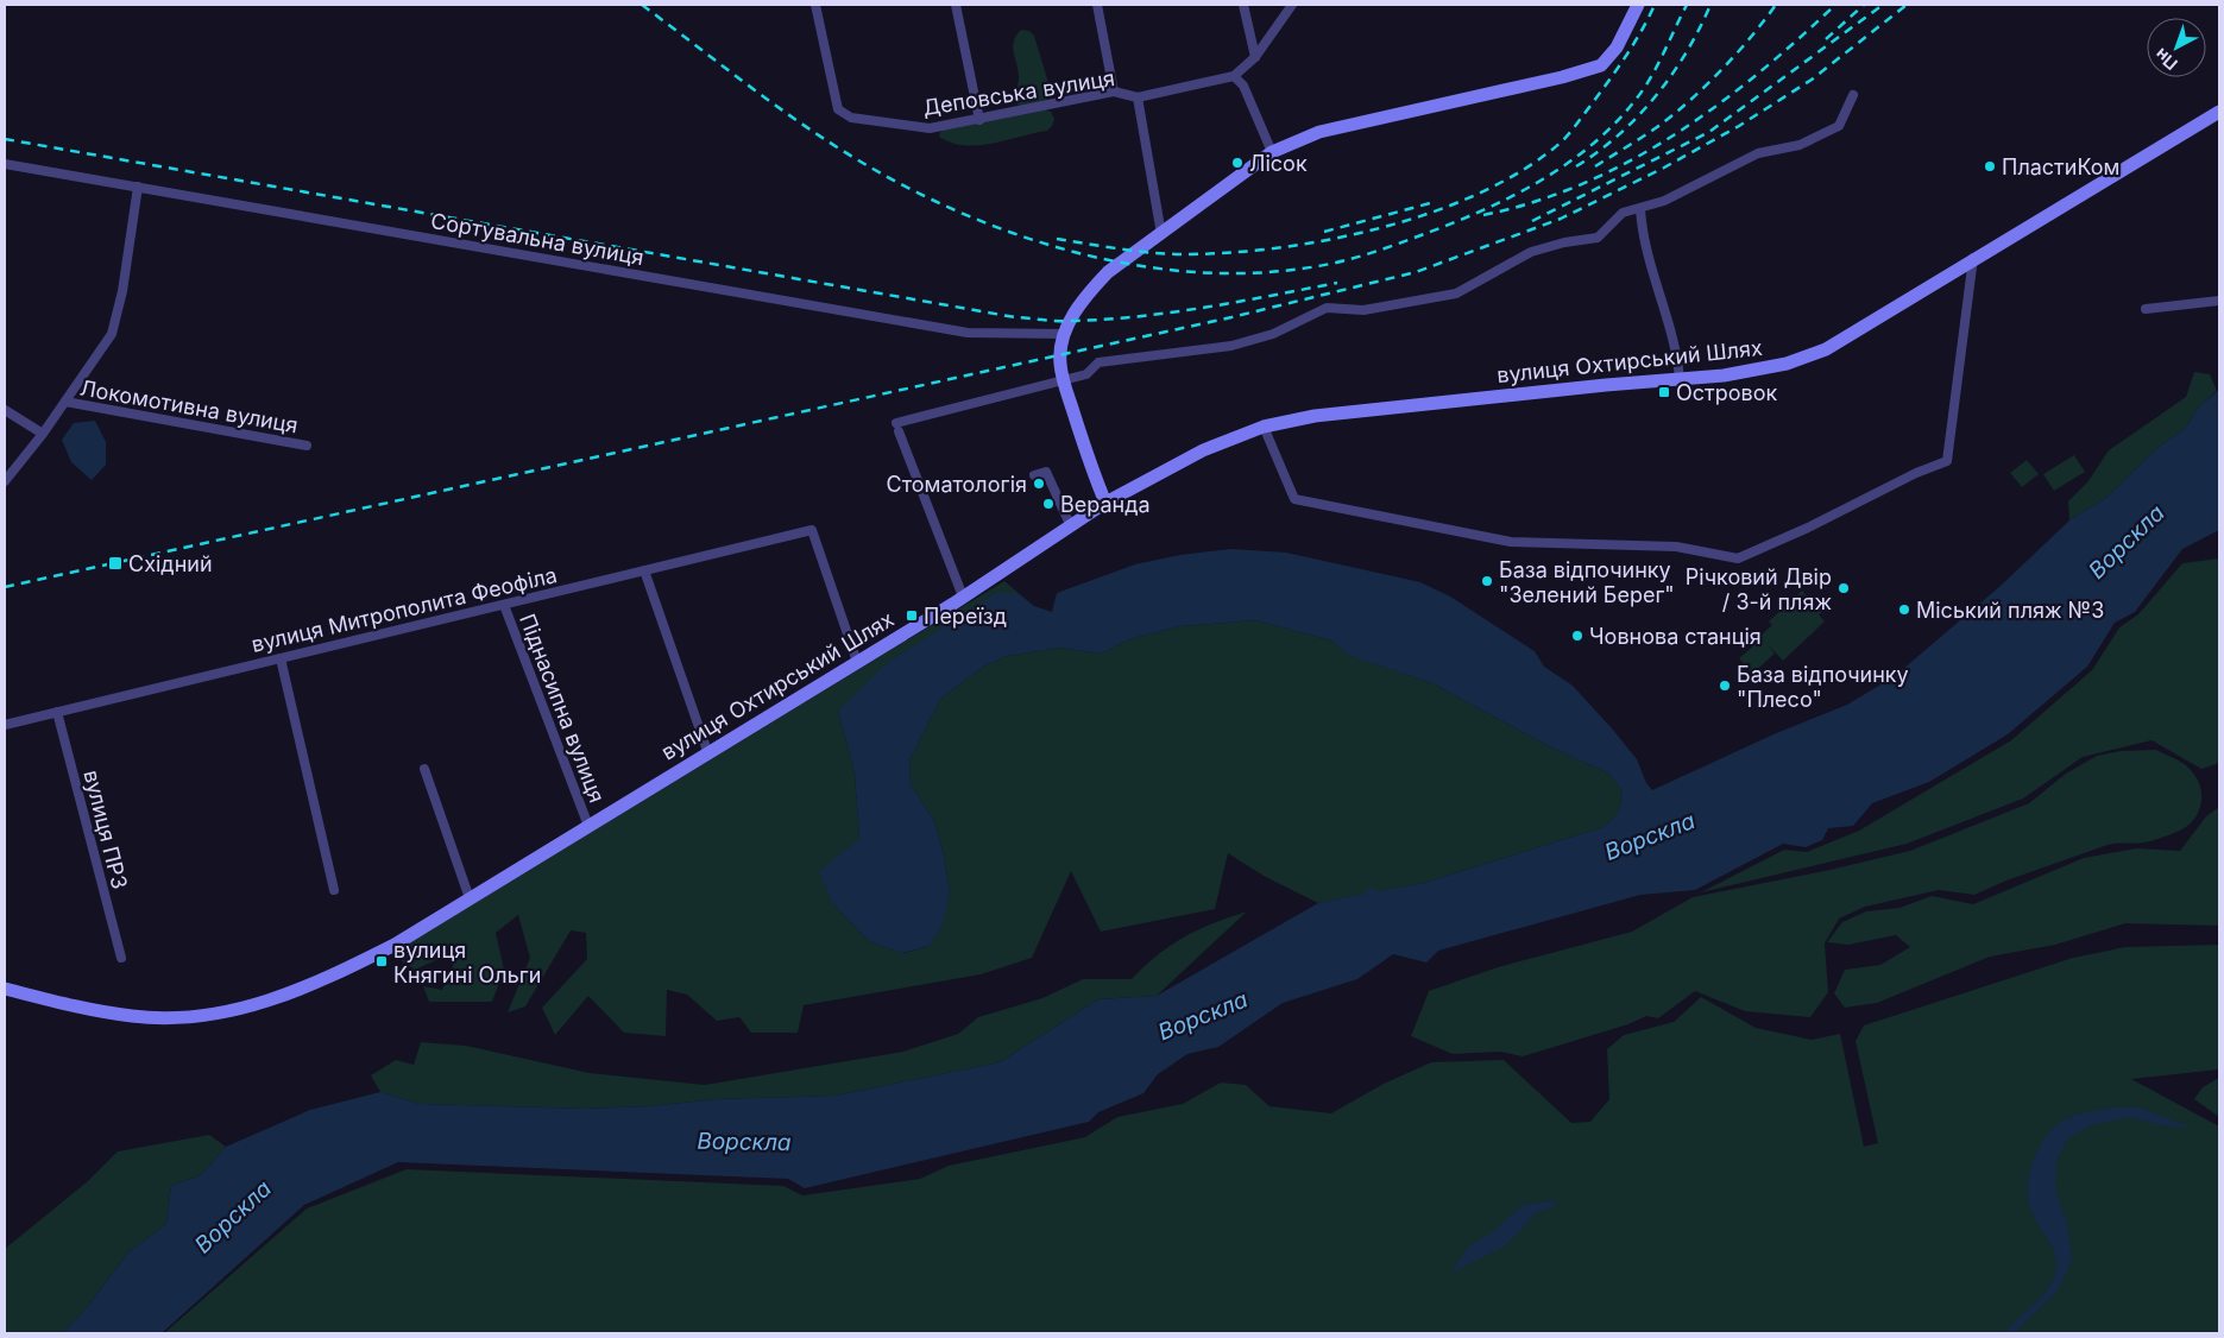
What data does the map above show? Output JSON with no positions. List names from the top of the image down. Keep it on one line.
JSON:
{"streets":{"main road":["вулиця Охтирський Шлях"],"street":["Деповська вулиця","Сортувальна вулиця","Локомотивна вулиця","вулиця Митрополита Феофіла","Піднасипна вулиця","вулиця ПРЗ"]},"crossings":[["вулиця Охтирський Шлях","вулиця Митрополита Феофіла"],["вулиця Охтирський Шлях","Піднасипна вулиця"],["вулиця Митрополита Феофіла","Піднасипна вулиця"],["вулиця Митрополита Феофіла","вулиця ПРЗ"]],"water":["Ворскла"],"places":{"other":["Лісок","ПластиКом","Стоматологія","Веранда","База відпочинку \"Зелений Берег\"","Річковий Двір / 3-й пляж","Міський пляж №3","Човнова станція","База відпочинку \"Плесо\""],"transit":["Островок","Східний","Переїзд","вулиця Княгині Ольги"]},"north":"bottom left"}
